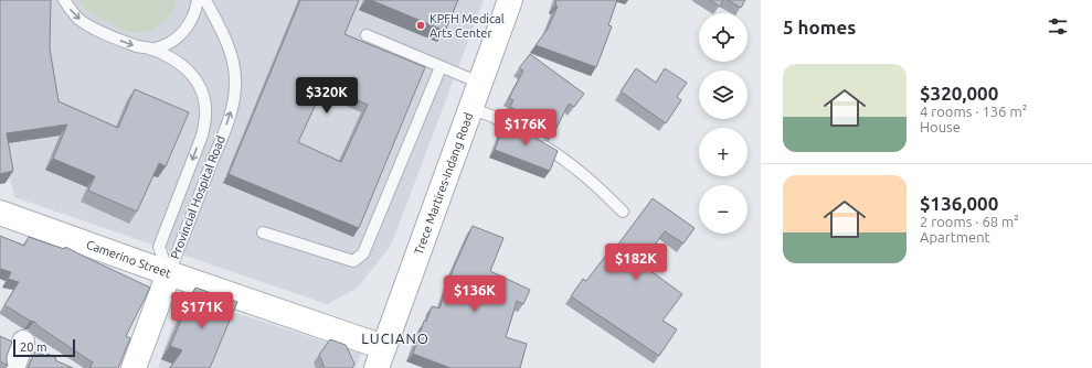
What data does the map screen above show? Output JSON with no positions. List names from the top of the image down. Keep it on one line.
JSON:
{"streets":{"main road":["Trece Martires-Indang Road","Camerino Street"],"lane":["Provincial Hospital Road"]},"crossings":[["Trece Martires-Indang Road","Camerino Street"],["Provincial Hospital Road","Camerino Street"]],"districts":["LUCIANO"],"places":["KPFH Medical Arts Center"],"scale_bar":"20 m","page":{"heading":"5 homes","map_buttons":["+","−"],"list":[{"name":"$320,000","note":"4 rooms · 136 m² · House"},{"name":"$136,000","note":"2 rooms · 68 m² · Apartment"}],"price":["$320K","$176K","$182K","$136K","$171K"],"scale":"20 m"}}
